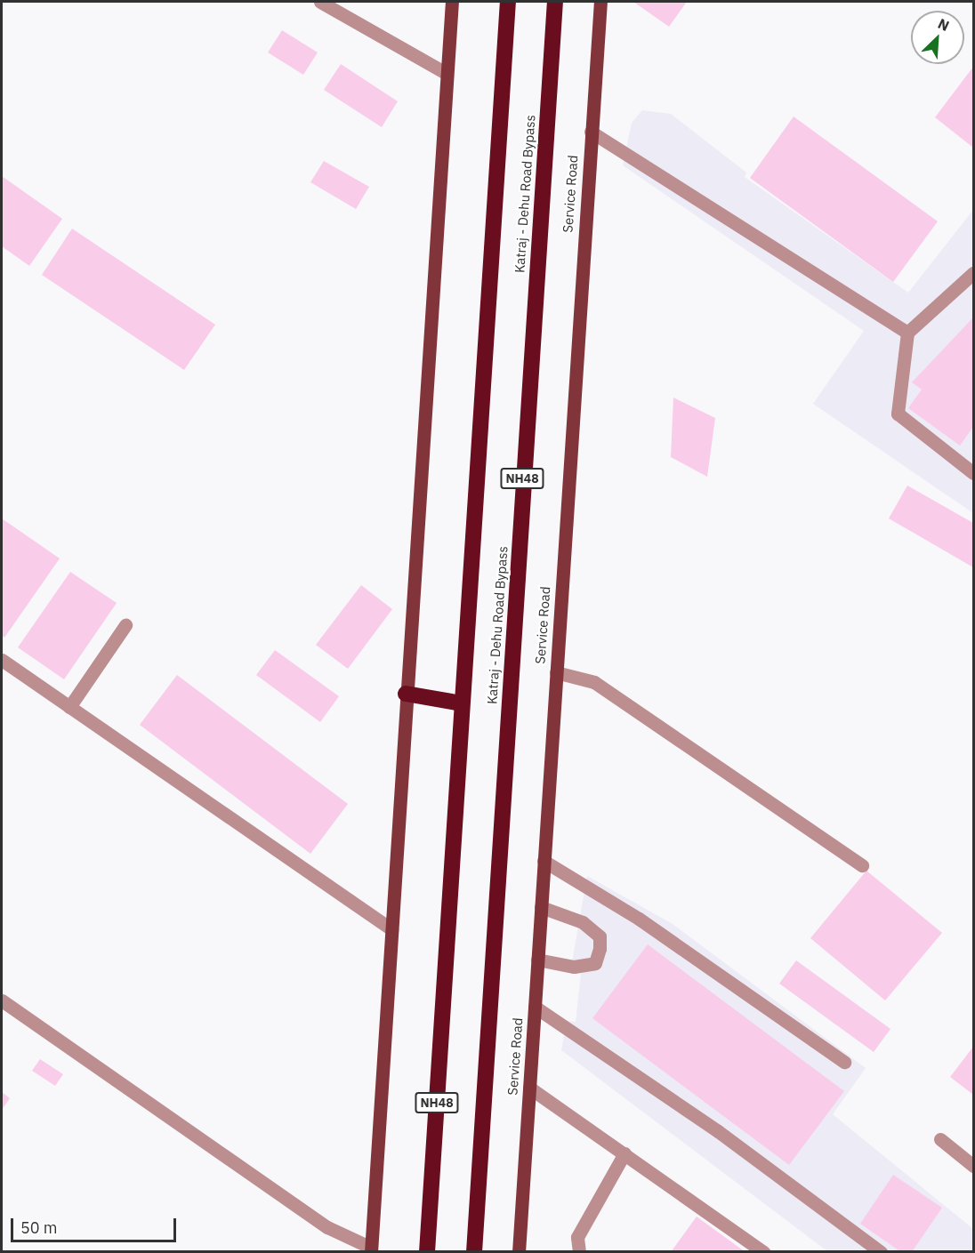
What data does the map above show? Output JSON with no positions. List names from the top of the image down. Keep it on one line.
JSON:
{"streets":{"highway":["Katraj - Dehu Road Bypass","NH48"],"main road":["Service Road"]},"scale_bar":"50 m","north":"top right"}
